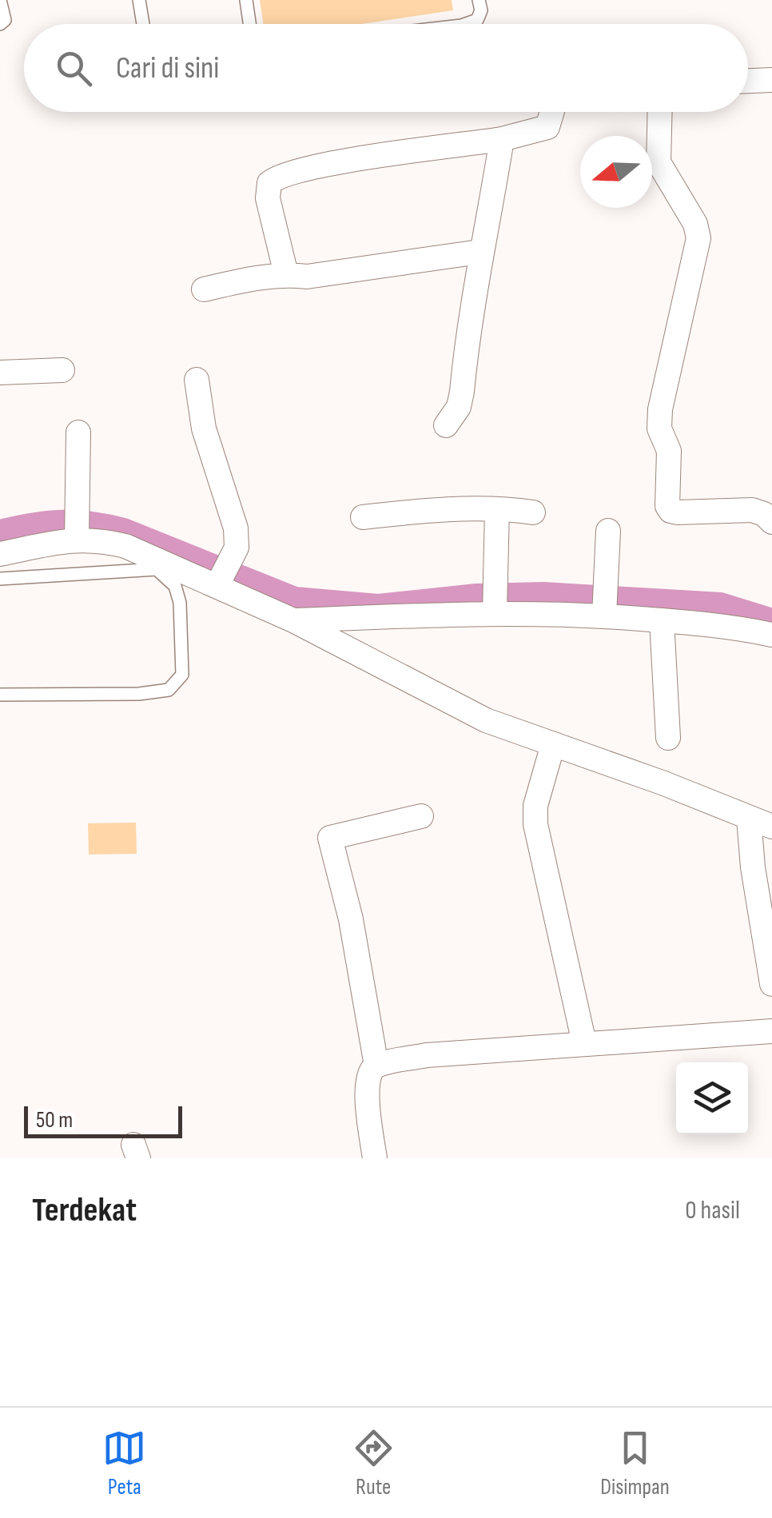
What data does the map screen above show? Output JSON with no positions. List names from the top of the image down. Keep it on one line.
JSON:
{"scale_bar":"50 m","north":"left","page":{"search":"Cari di sini","scale":"50 m","heading":["Terdekat","0 hasil"],"nav":["Peta","Rute","Disimpan"]}}
